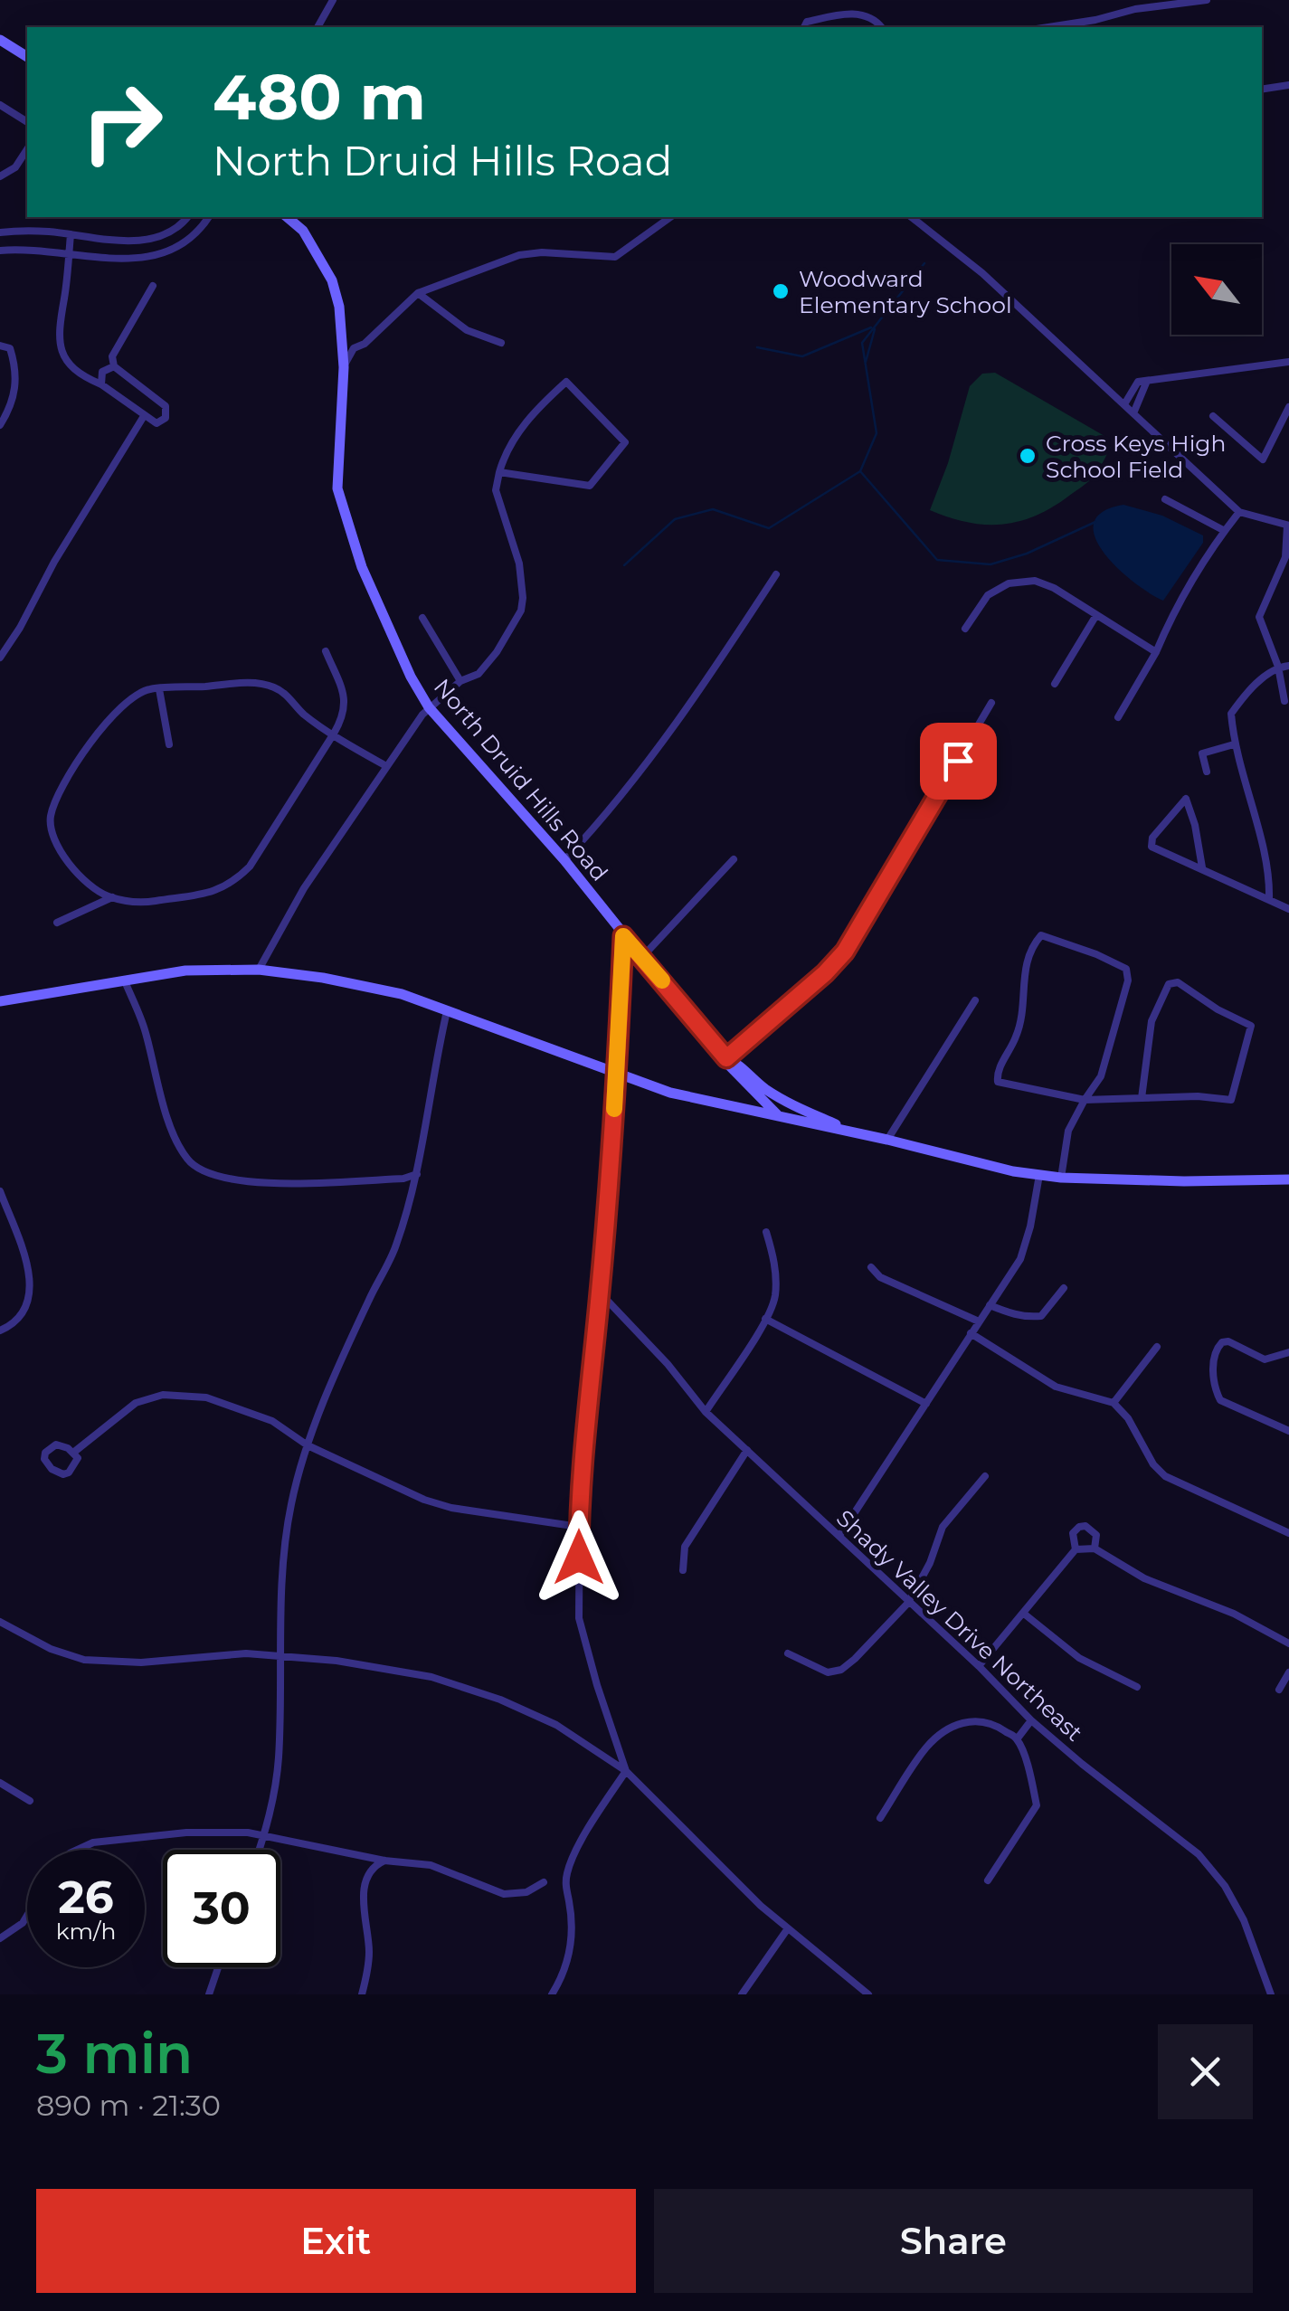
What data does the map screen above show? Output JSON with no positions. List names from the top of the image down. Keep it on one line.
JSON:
{"streets":{"main road":["North Druid Hills Road"],"street":["Shady Valley Drive Northeast"]},"places":["Woodward Elementary School","Cross Keys High School Field"],"north":"top left","page":{"turn":["480 m","North Druid Hills Road"],"speed":"26 km/h","limit":"30","heading":["3 min","890 m · 21:30"],"buttons":["Exit","Share"]}}
